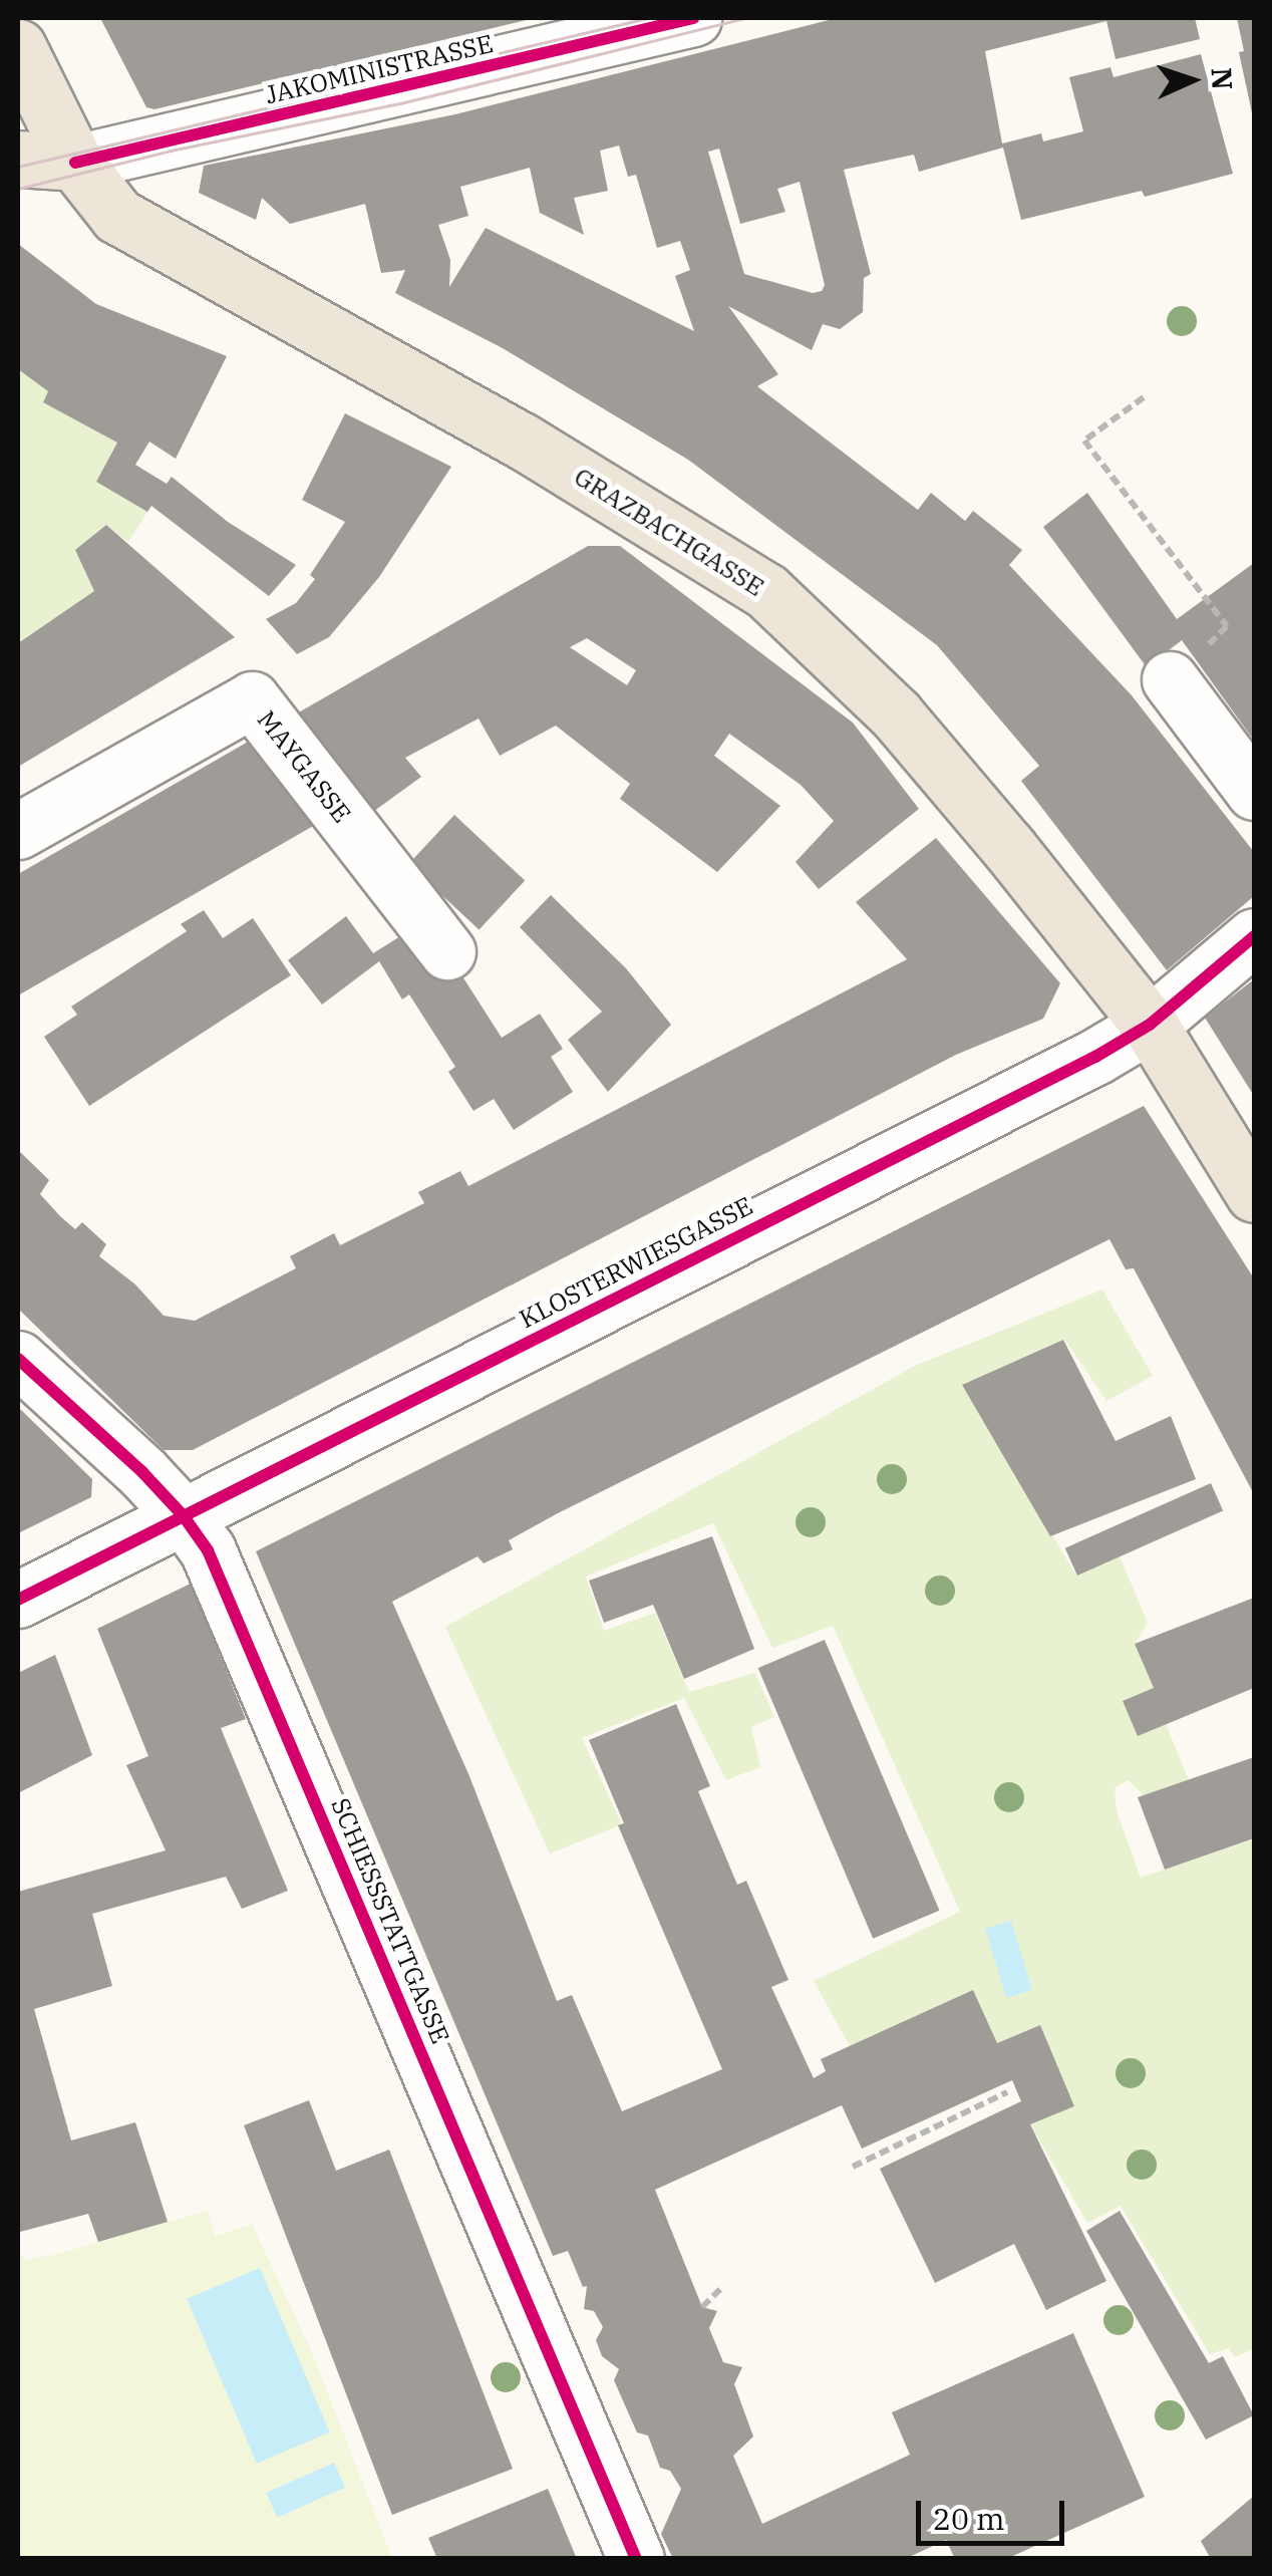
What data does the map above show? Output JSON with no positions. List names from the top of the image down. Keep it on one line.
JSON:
{"streets":{"main road":["GRAZBACHGASSE"],"street":["JAKOMINISTRASSE","MAYGASSE","KLOSTERWIESGASSE","SCHIESSSTATTGASSE"]},"crossings":[["JAKOMINISTRASSE","GRAZBACHGASSE"],["GRAZBACHGASSE","KLOSTERWIESGASSE"],["KLOSTERWIESGASSE","SCHIESSSTATTGASSE"]],"scale_bar":"20 m","north":"right"}
